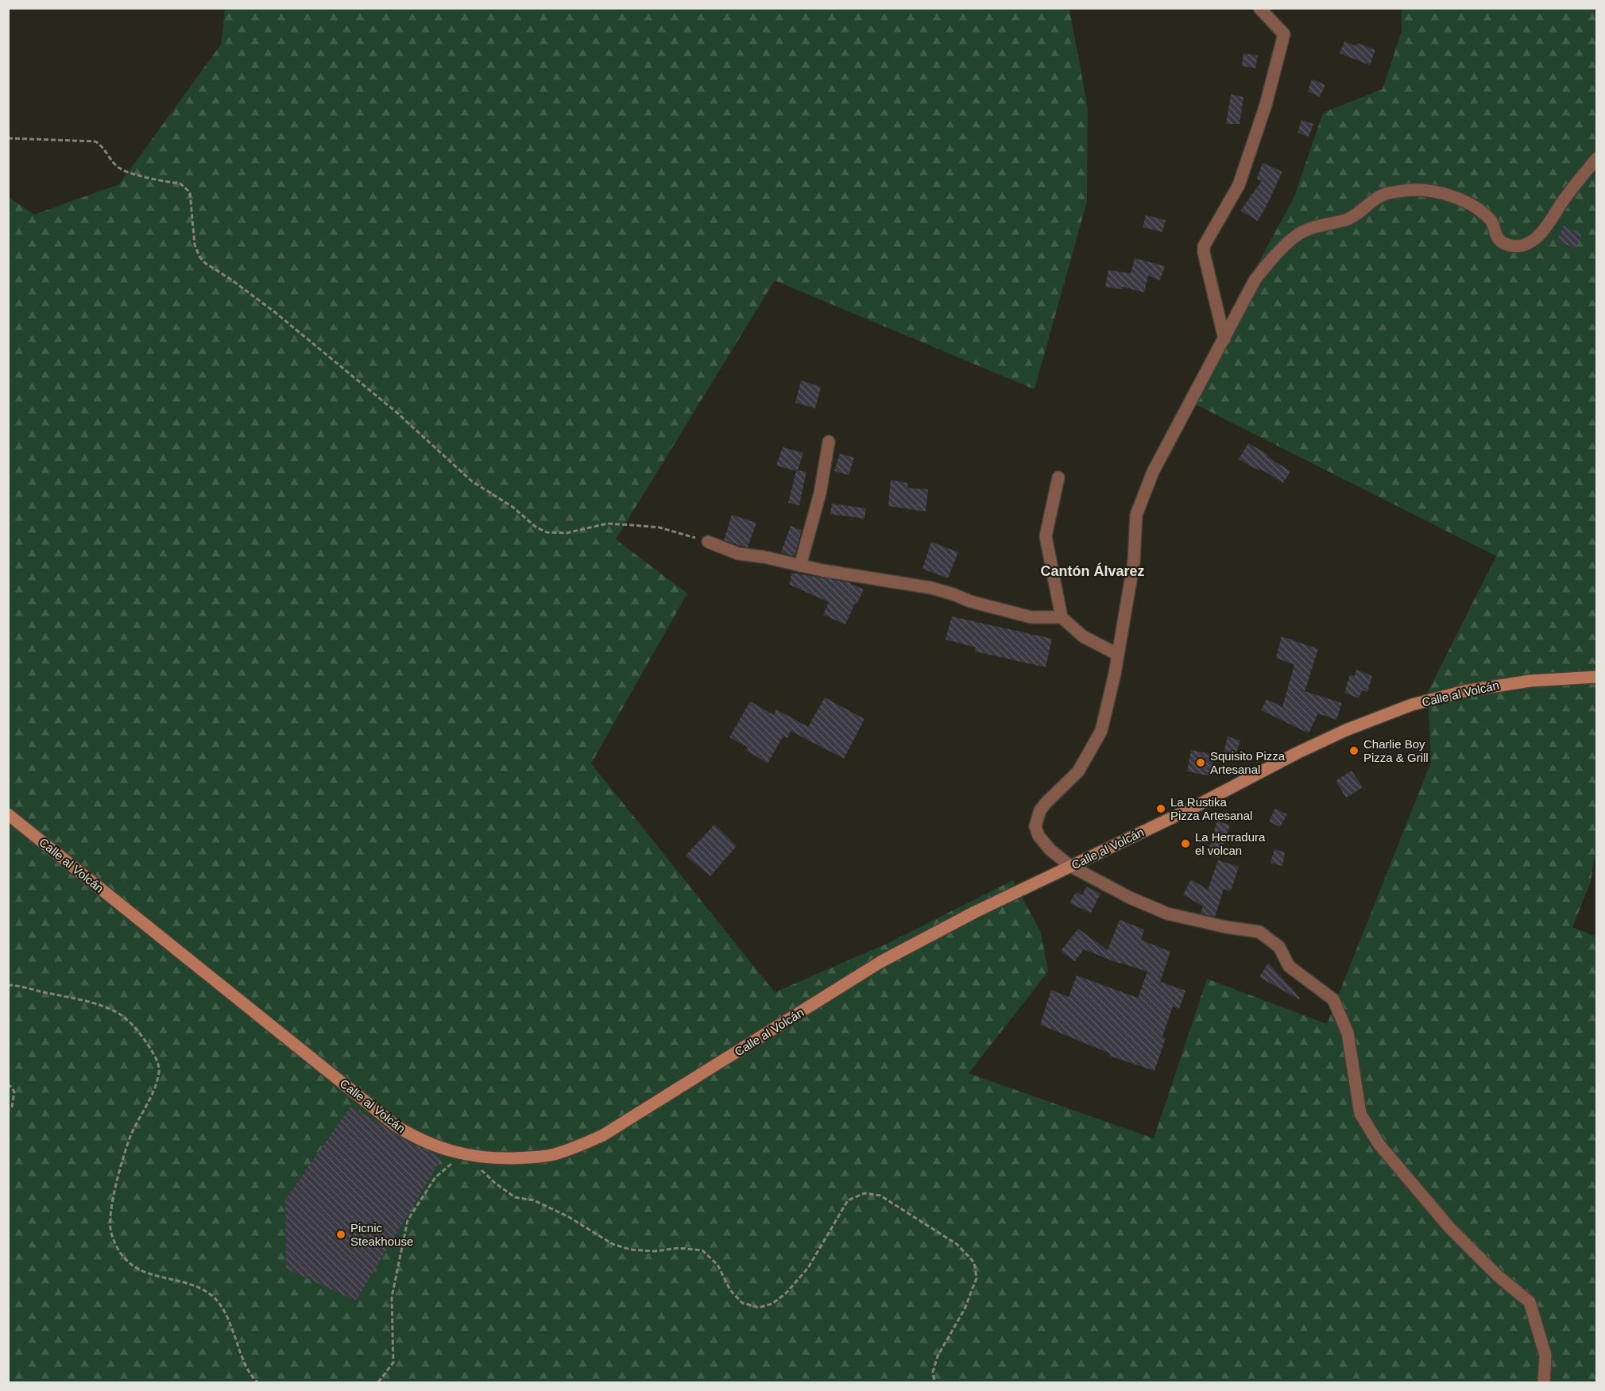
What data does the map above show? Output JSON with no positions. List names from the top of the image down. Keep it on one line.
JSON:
{"streets":{"street":["Calle al Volcán"]},"districts":["Cantón Álvarez"],"places":["Charlie Boy Pizza & Grill","Squisito Pizza Artesanal","La Rustika Pizza Artesanal","La Herradura el volcan","Picnic Steakhouse"]}
